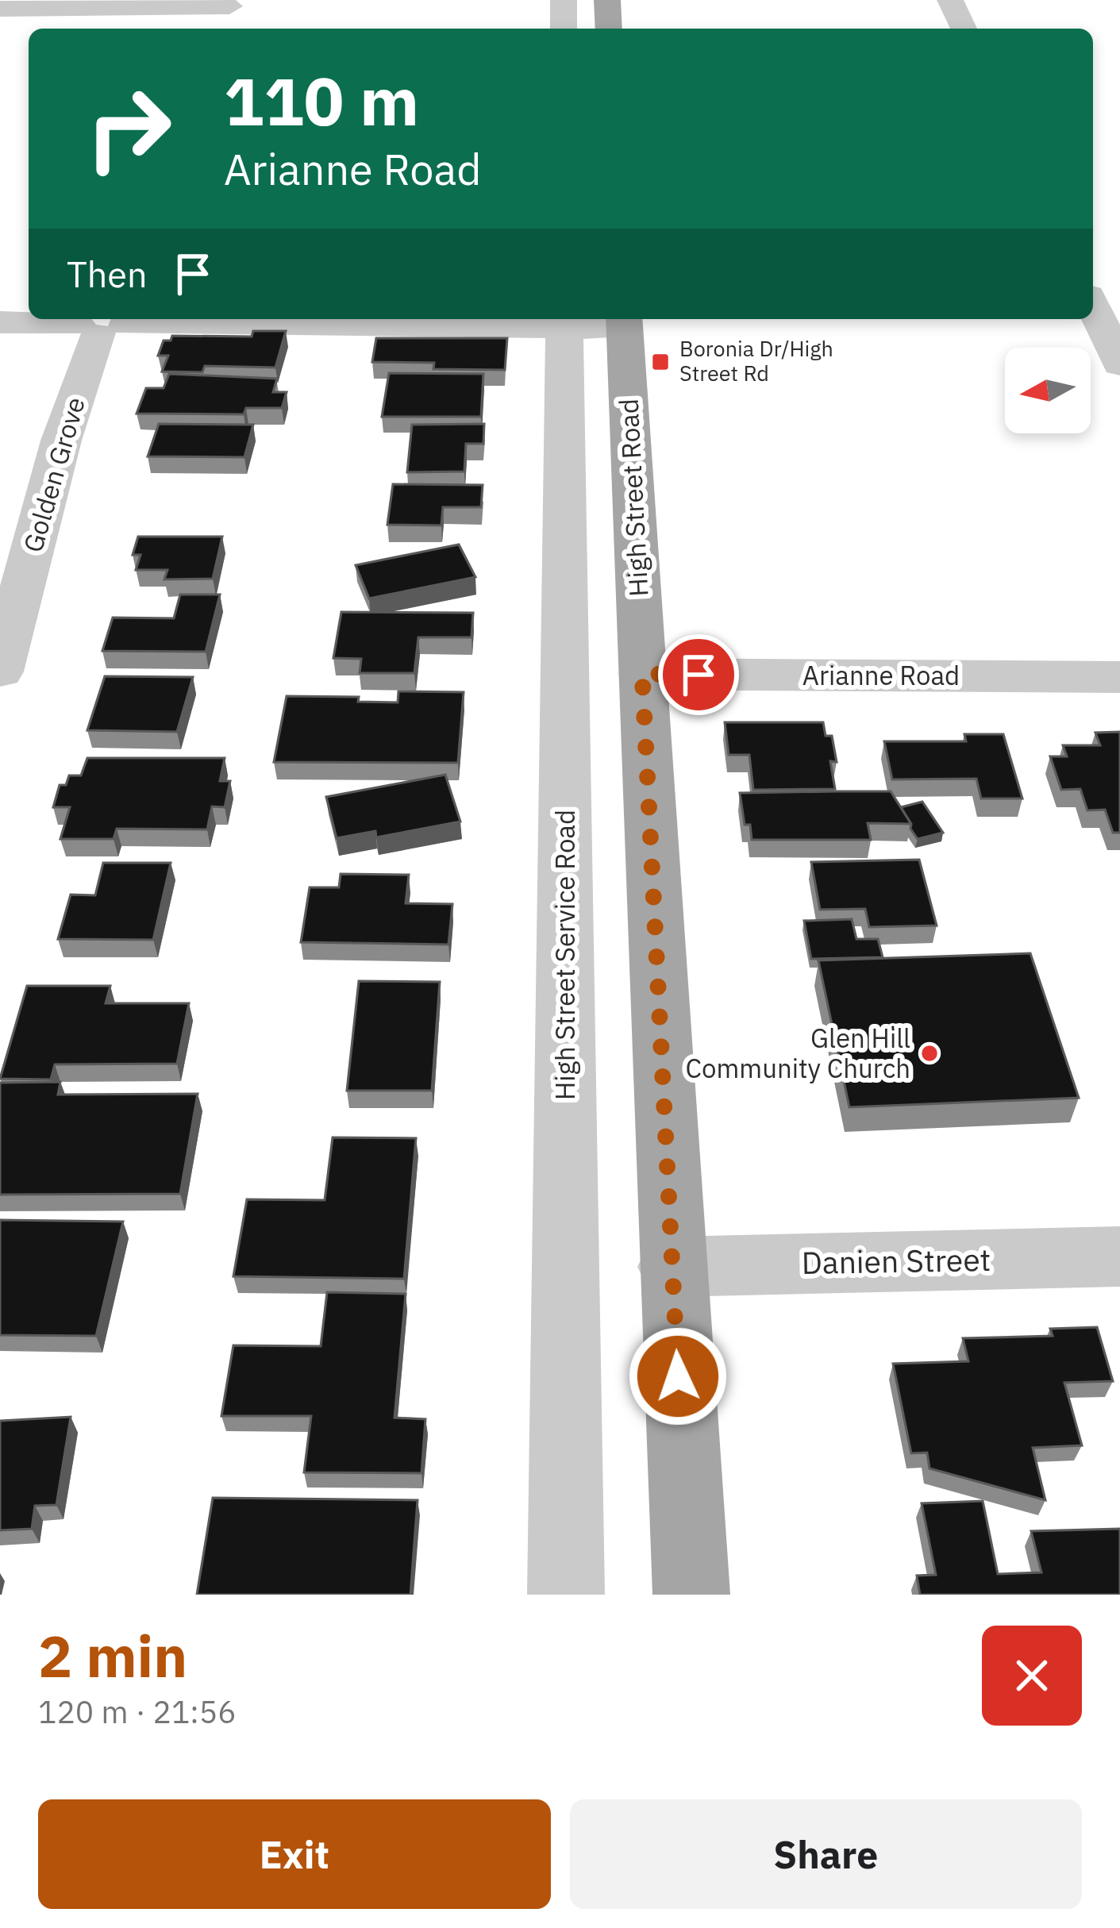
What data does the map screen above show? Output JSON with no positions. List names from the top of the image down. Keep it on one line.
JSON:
{"streets":{"main road":["High Street Road"],"street":["Golden Grove","Arianne Road","High Street Service Road","Danien Street"]},"crossings":[["High Street Road","Arianne Road"],["High Street Road","Danien Street"]],"places":{"transit":["Boronia Dr/High Street Rd"],"other":["Glen Hill Community Church"]},"north":"left","page":{"turn":["110 m","Arianne Road"],"then":"Then","heading":["2 min","120 m · 21:56"],"buttons":["Exit","Share"]}}
